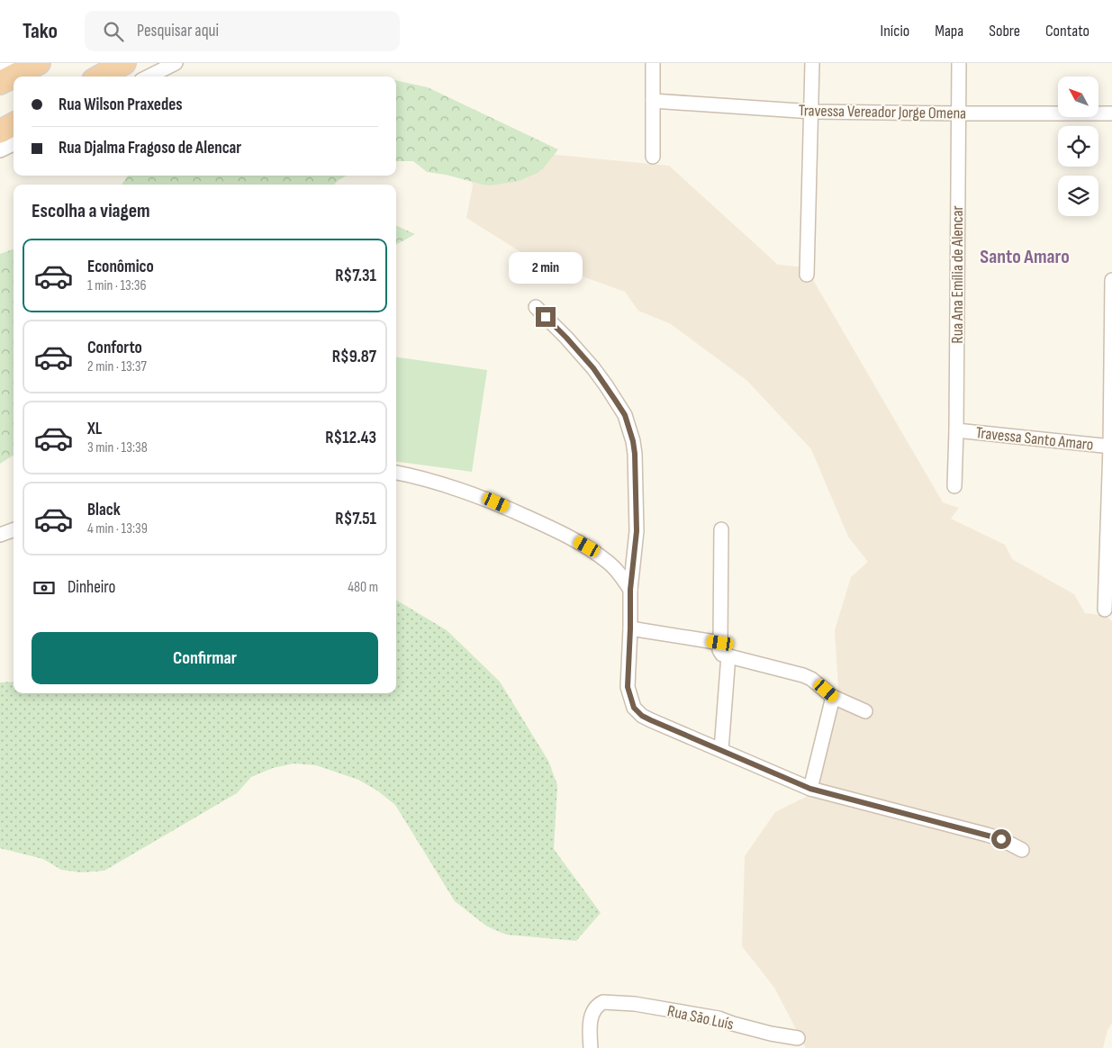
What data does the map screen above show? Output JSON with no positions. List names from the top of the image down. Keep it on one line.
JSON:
{"streets":{"street":["Travessa Vereador Jorge Omena","Rua Ana Emília de Alencar","Travessa Santo Amaro","Rua São Luís"]},"crossings":[["Travessa Vereador Jorge Omena","Rua Ana Emília de Alencar"],["Rua Ana Emília de Alencar","Travessa Santo Amaro"]],"districts":["Santo Amaro"],"north":"top left","page":{"header":"Tako","search":"Pesquisar aqui","nav":["Início","Mapa","Sobre","Contato"],"banner":["Rua Wilson Praxedes","Rua Djalma Fragoso de Alencar"],"heading":"Escolha a viagem","list":[{"name":"Econômico","note":"1 min · 13:36","value":"R$7.31"},{"name":"Conforto","note":"2 min · 13:37","value":"R$9.87"},{"name":"XL","note":"3 min · 13:38","value":"R$12.43"},{"name":"Black","note":"4 min · 13:39","value":"R$7.51"}],"bubble":"2 min","pay":["Dinheiro","480 m"],"buttons":"Confirmar"}}
